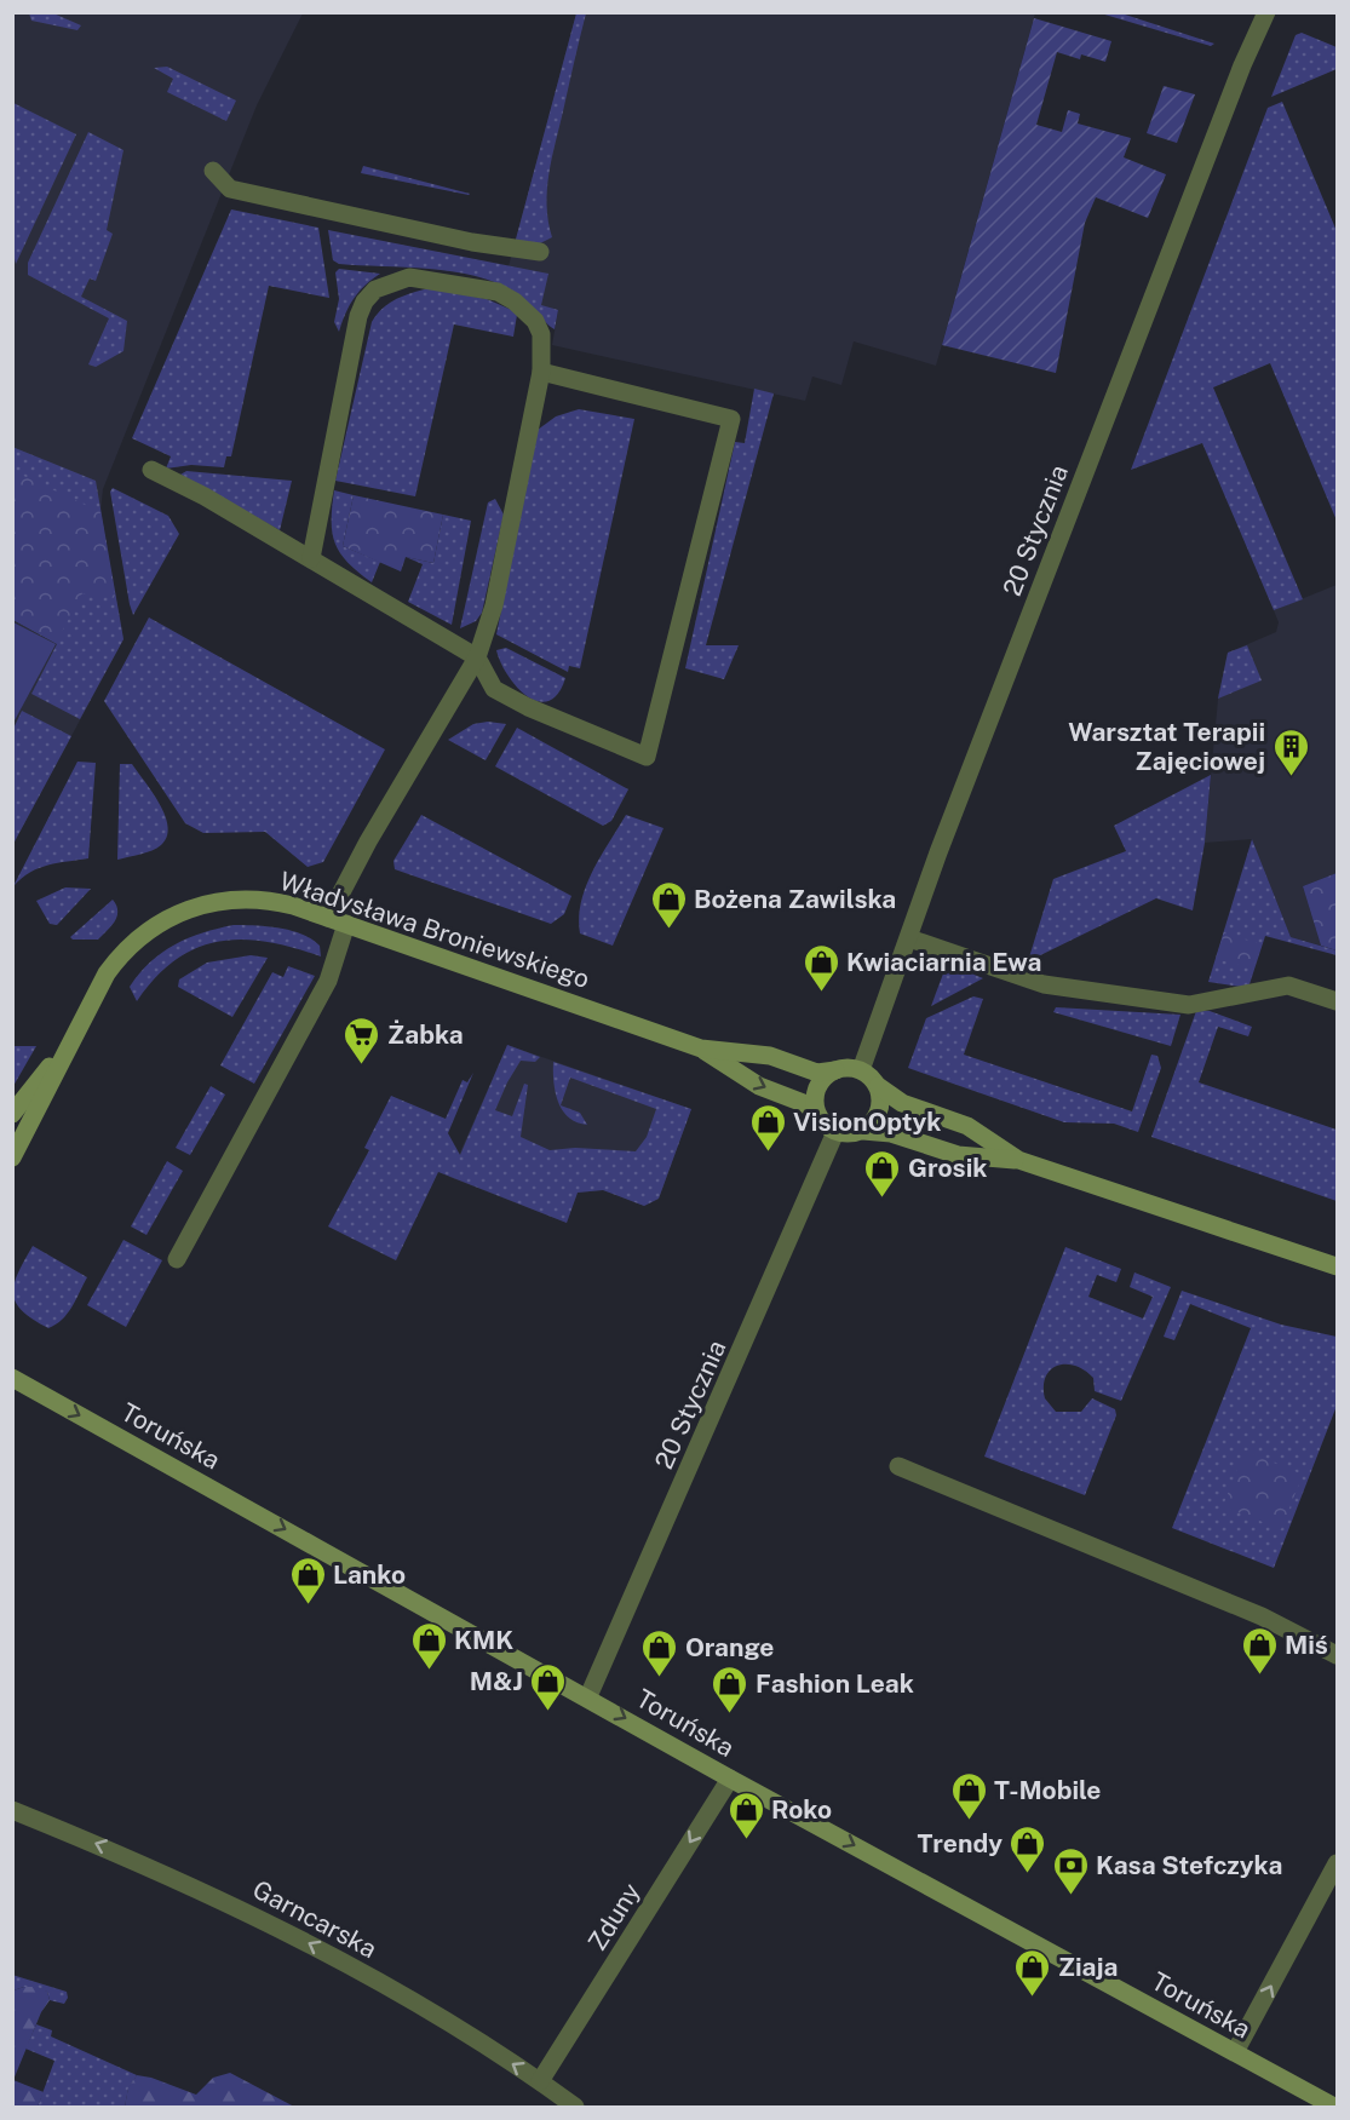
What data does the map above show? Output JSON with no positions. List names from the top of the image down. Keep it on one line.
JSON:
{"streets":{"street":["20 Stycznia","Władysława Broniewskiego","Toruńska","Zduny","Garncarska"]},"crossings":[["20 Stycznia","Władysława Broniewskiego"],["20 Stycznia","Toruńska"],["Toruńska","Zduny"],["Zduny","Garncarska"]],"one_way":["Toruńska","Zduny","Garncarska"],"places":{"building":["Warsztat Terapii Zajęciowej"],"shop":["Bożena Zawilska","Kwiaciarnia Ewa","VisionOptyk","Grosik","Lanko","KMK","Miś","Orange","M&J","Fashion Leak","T-Mobile","Roko","Trendy","Ziaja"],"supermarket":["Żabka"],"bank":["Kasa Stefczyka"]}}
